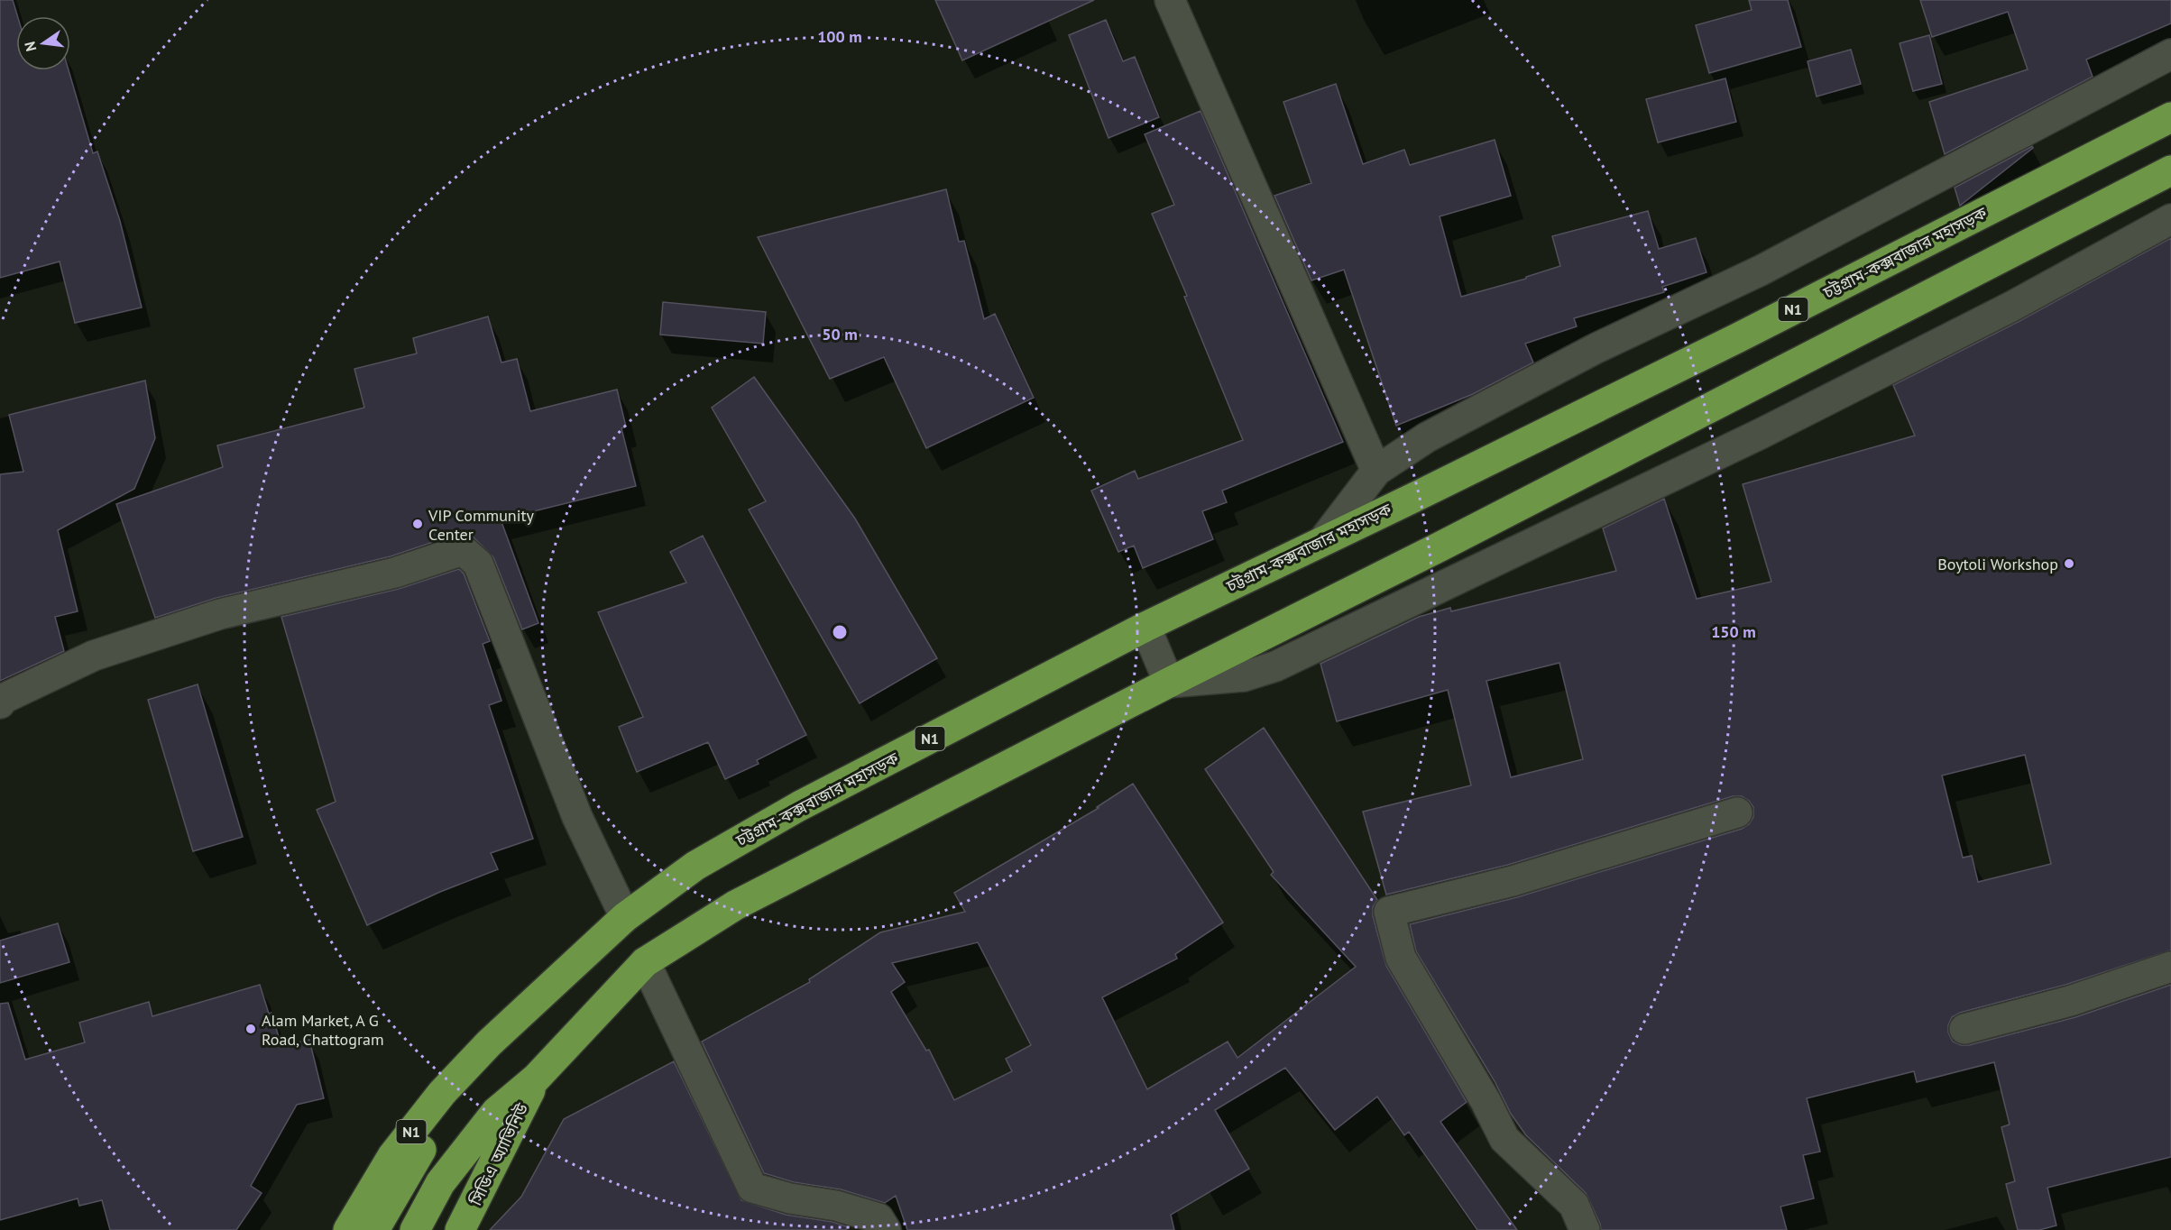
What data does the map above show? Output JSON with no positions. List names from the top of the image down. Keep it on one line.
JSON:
{"streets":{"highway":["চট্টগ্রাম-কক্সবাজার মহাসড়ক","N1","সিডিএ অ্যাভিনিউ"]},"crossings":[["চট্টগ্রাম-কক্সবাজার মহাসড়ক","N1"]],"places":["VIP Community Center","Boytoli Workshop","Alam Market, A G Road, Chattogram"],"north":"left","rings":["100 m","50 m","150 m"]}
